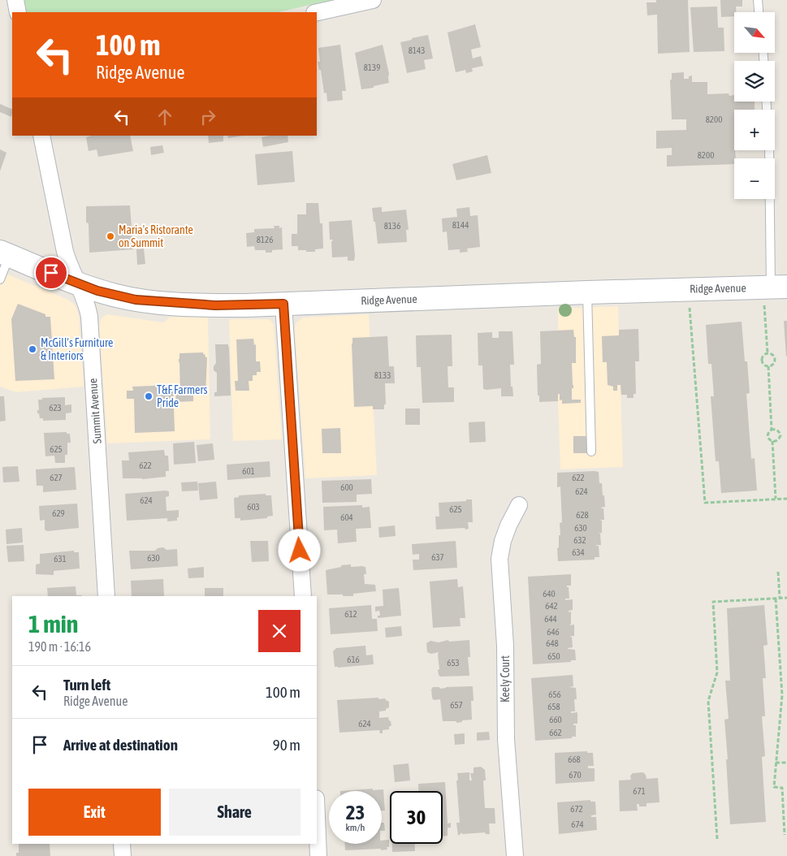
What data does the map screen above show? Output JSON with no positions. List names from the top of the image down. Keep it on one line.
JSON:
{"streets":{"main road":["Ridge Avenue"],"street":["Summit Avenue","Keely Court"]},"crossings":[["Ridge Avenue","Summit Avenue"]],"places":["Maria's Ristorante on Summit","McGill's Furniture & Interiors","T&F Farmers Pride"],"house_numbers":["8143","8139","8200","8200","8144","8136","8126","8133","623","625","622","601","627","622","600","624","624","603","625","629","628","604","630","632","634","637","630","631","640","642","612","644","646","648","650","616","653","656","657","658","660","624","662","668","670","671","672","674"],"north":"bottom right","page":{"map_buttons":["+","−"],"turn":["100 m","Ridge Avenue"],"heading":["1 min","190 m · 16:16"],"list":[{"name":"Turn left","note":"Ridge Avenue","value":"100 m"},{"name":"Arrive at destination","value":"90 m"}],"buttons":["Exit","Share"],"speed":"23 km/h","limit":"30"}}
